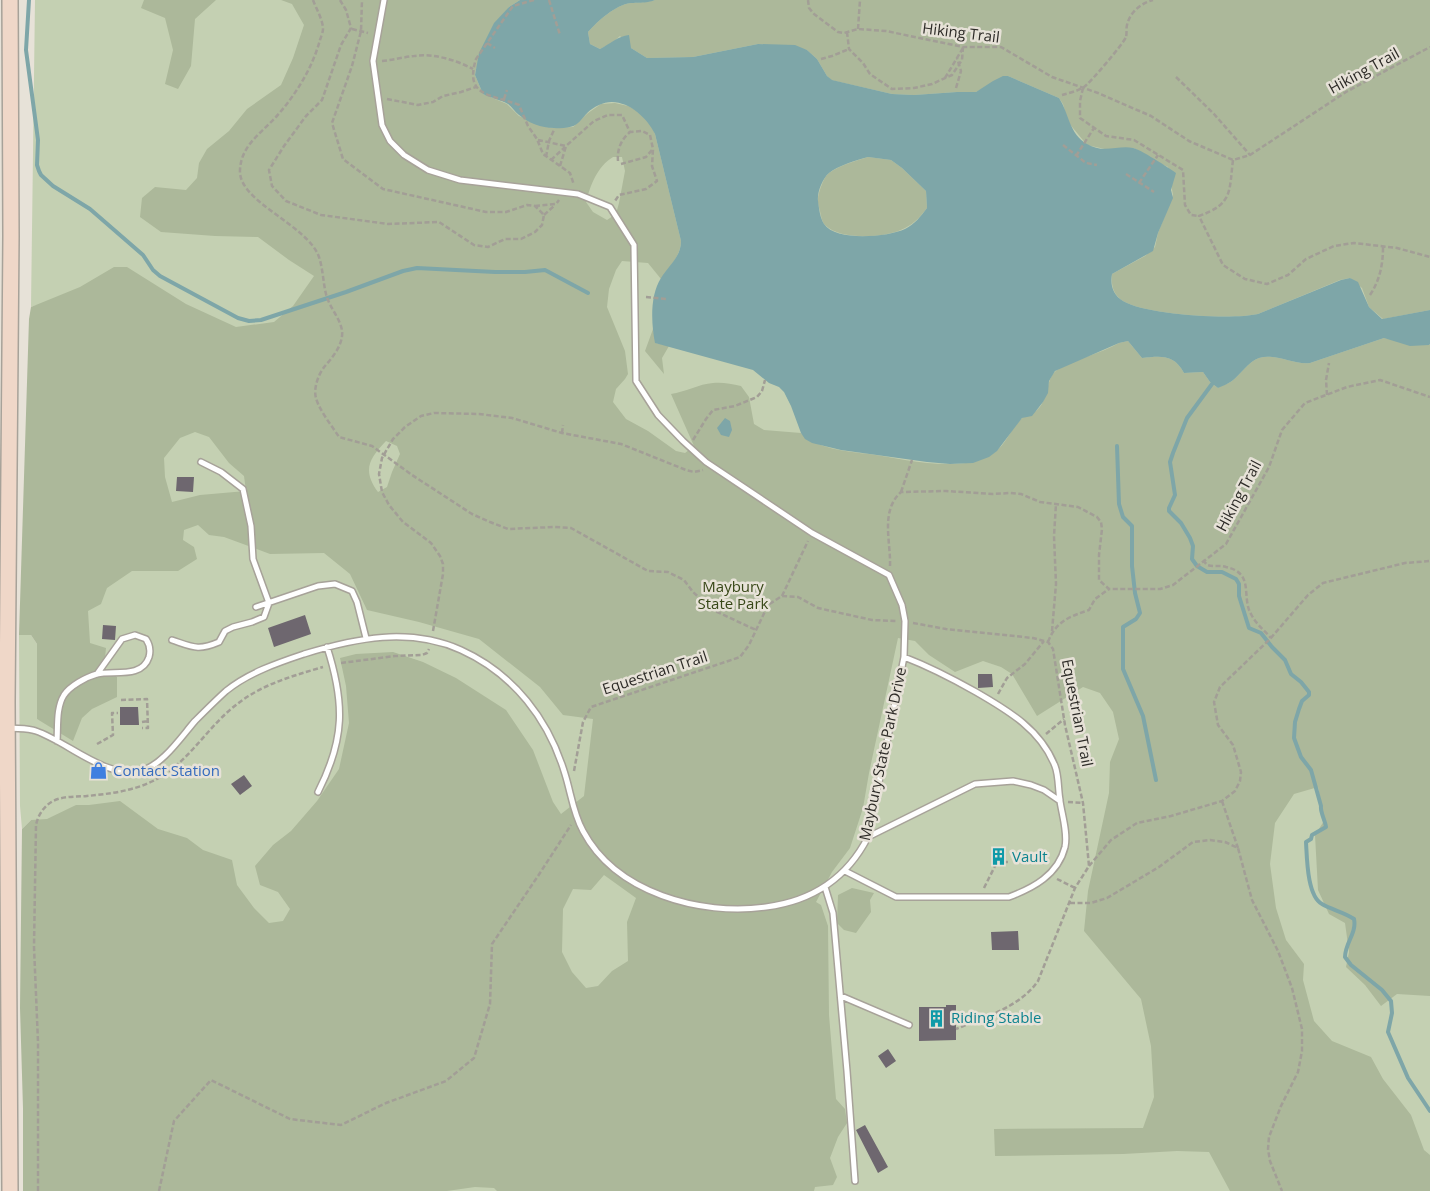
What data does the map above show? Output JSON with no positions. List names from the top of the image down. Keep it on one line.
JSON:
{"streets":{"lane":["Maybury State Park Drive"],"path":["Hiking Trail","Equestrian Trail"]},"parks":["Maybury State Park"],"places":{"shop":["Contact Station"],"building":["Vault","Riding Stable"]}}
